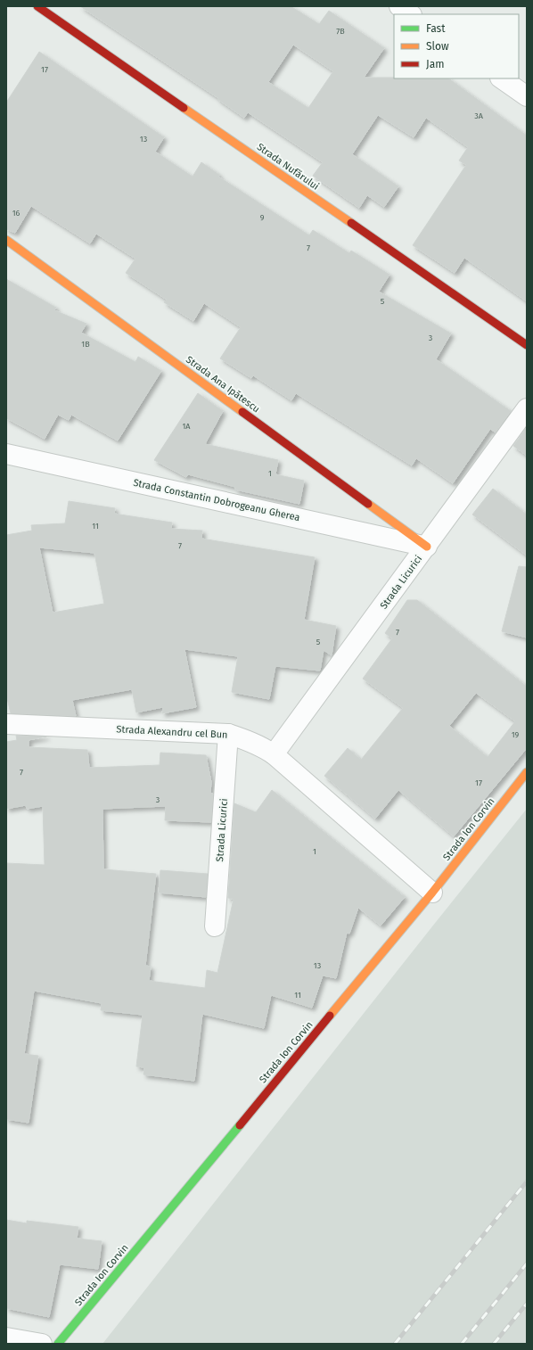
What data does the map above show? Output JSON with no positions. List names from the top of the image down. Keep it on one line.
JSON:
{"streets":{"street":["Strada Nufărului","Strada Ana Ipătescu","Strada Constantin Dobrogeanu Gherea","Strada Licurici","Strada Alexandru cel Bun","Strada Ion Corvin"]},"crossings":[["Strada Ana Ipătescu","Strada Constantin Dobrogeanu Gherea"],["Strada Ana Ipătescu","Strada Licurici"],["Strada Constantin Dobrogeanu Gherea","Strada Licurici"],["Strada Licurici","Strada Alexandru cel Bun"],["Strada Alexandru cel Bun","Strada Ion Corvin"]],"house_numbers":["7B","17","3A","13","16","9","7","5","3","1B","1A","1","11","7","7","5","19","7","17","3","1","13","11"],"legend":["Fast","Slow","Jam"]}
